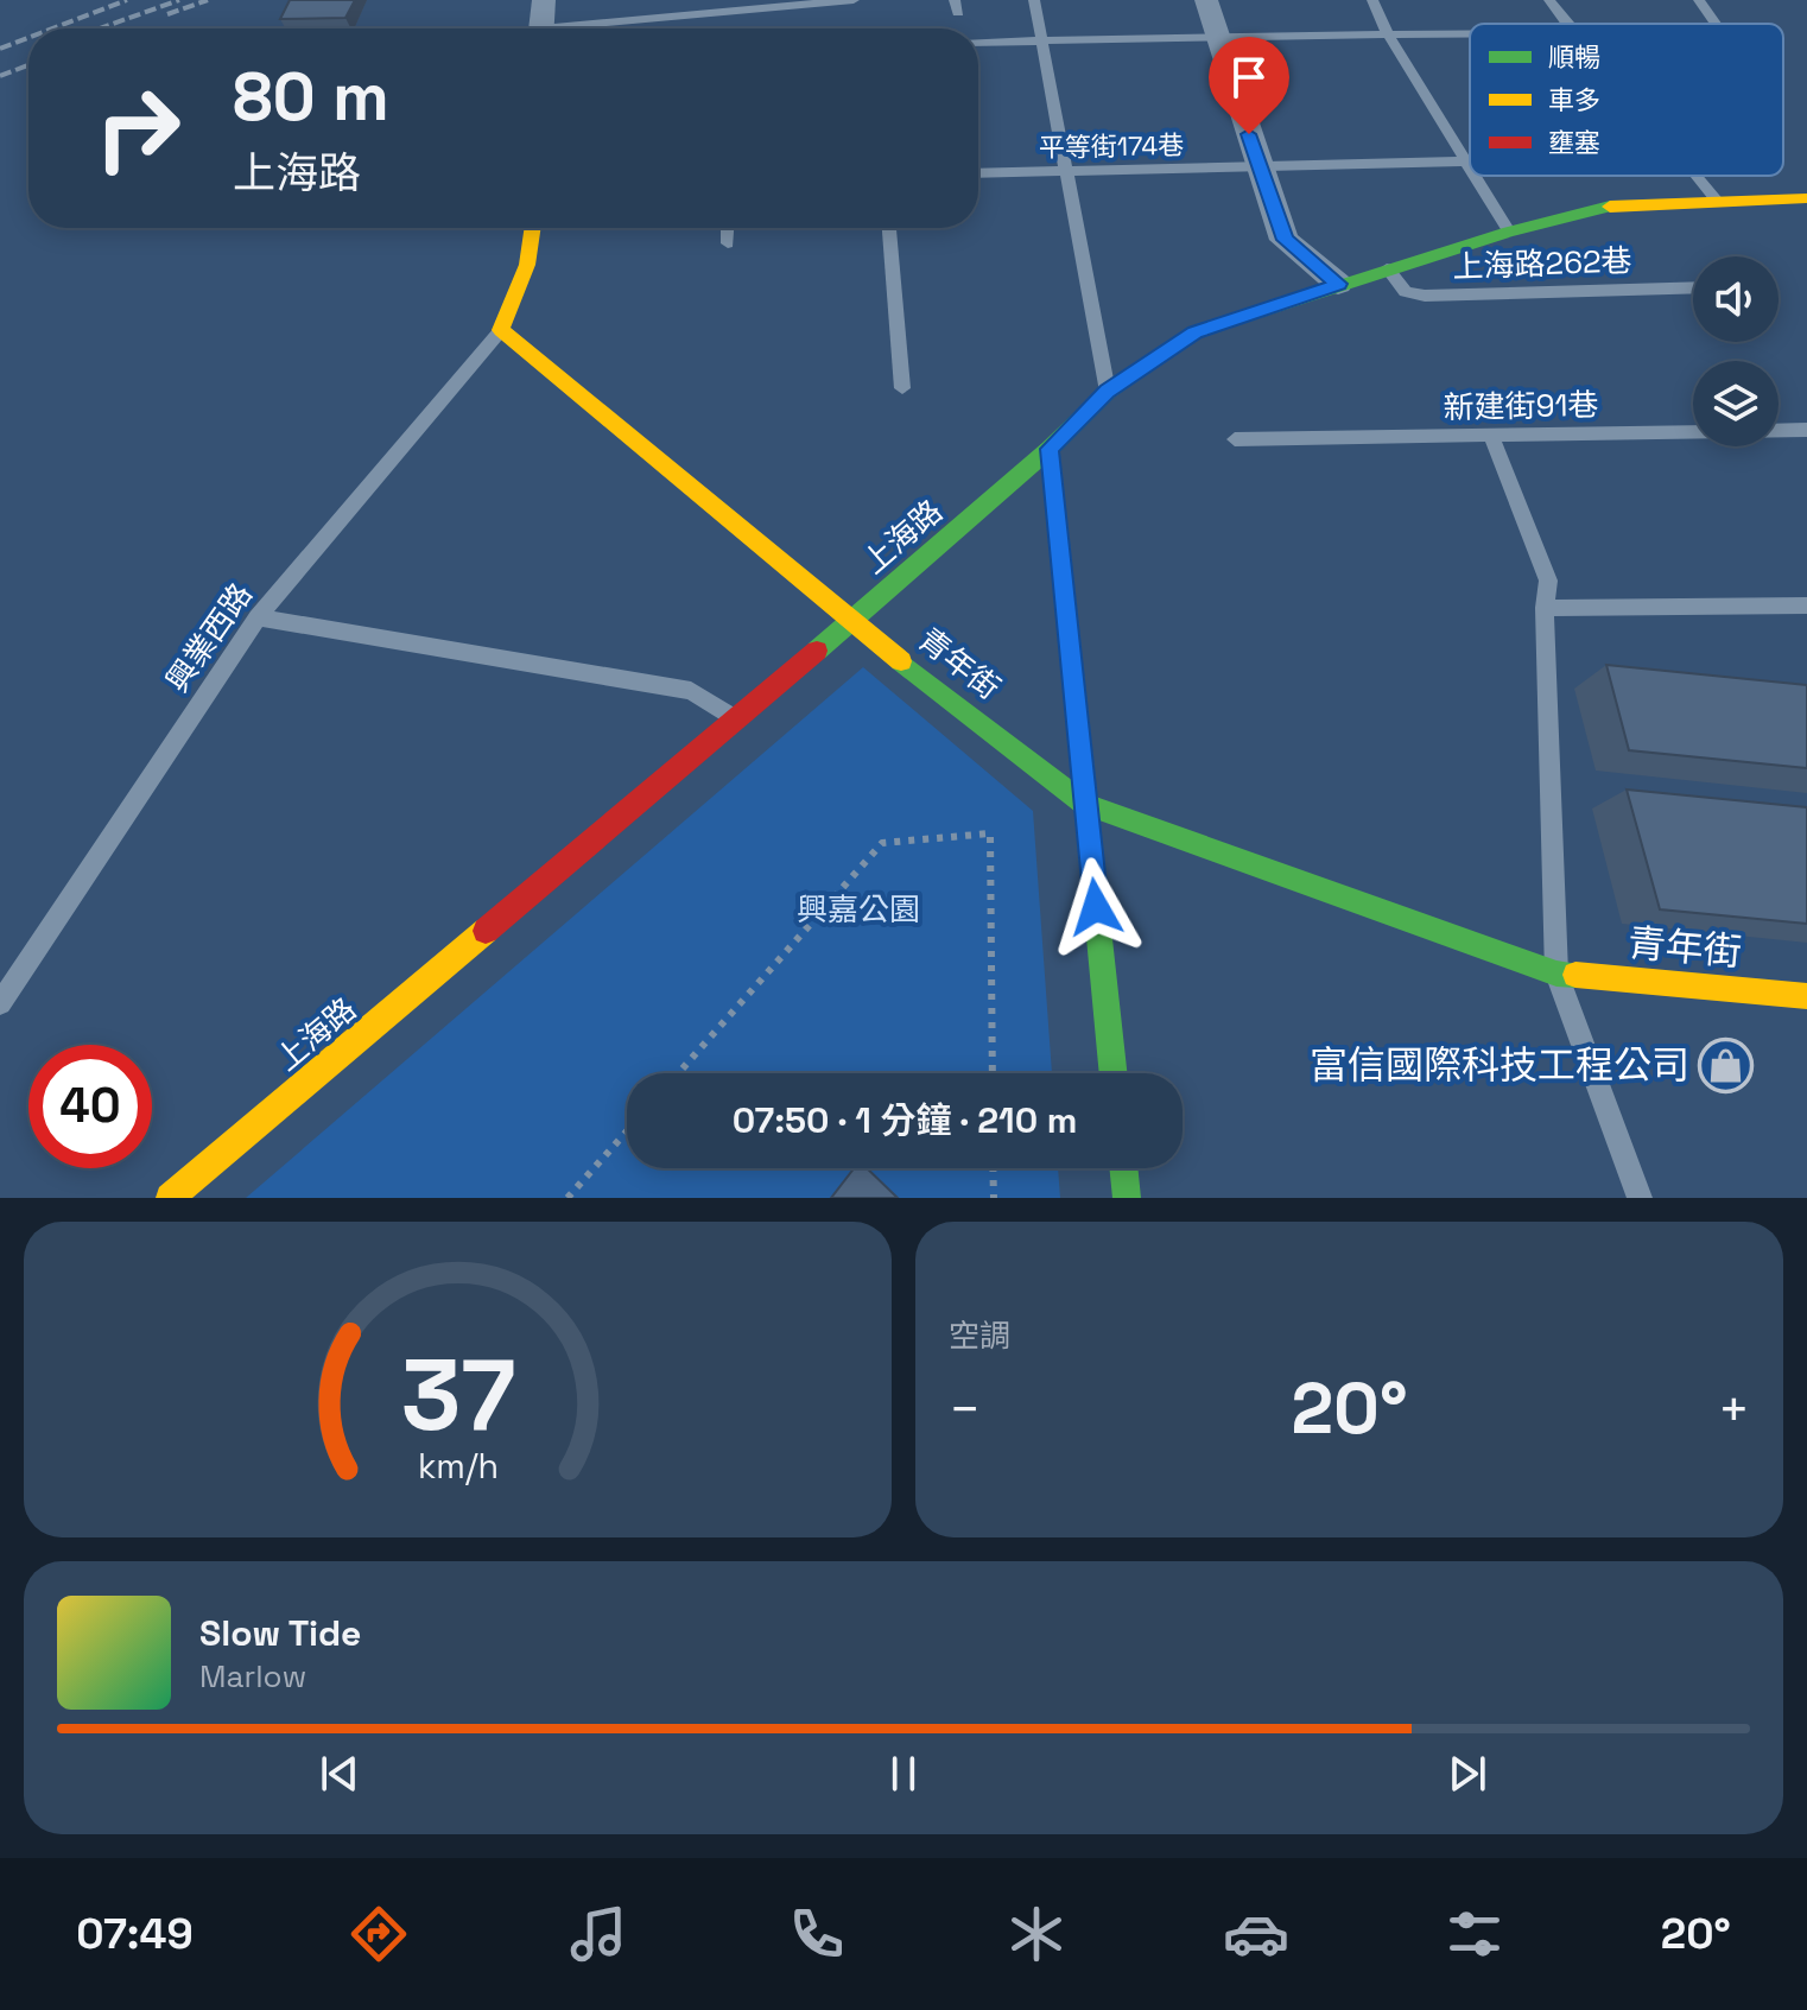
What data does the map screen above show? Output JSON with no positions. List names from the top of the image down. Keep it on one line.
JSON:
{"streets":{"street":["上海路","青年街"],"lane":["平等街174巷","上海路262巷","新建街91巷","興業西路"]},"crossings":[["上海路262巷","上海路"],["上海路","青年街"],["興業西路","青年街"]],"parks":["興嘉公園"],"places":{"shop":["富信國際科技工程公司"]},"legend":["順暢","車多","壅塞"],"page":{"turn":["80 m","上海路"],"limit":"40","trip":"07:50 · 1 分鐘 · 210 m","tile":"空調","heat":["−","20°","+"],"song":["Slow Tide","Marlow"],"tabs":["07:49","20°"],"gauge":["37","km/h"]}}
